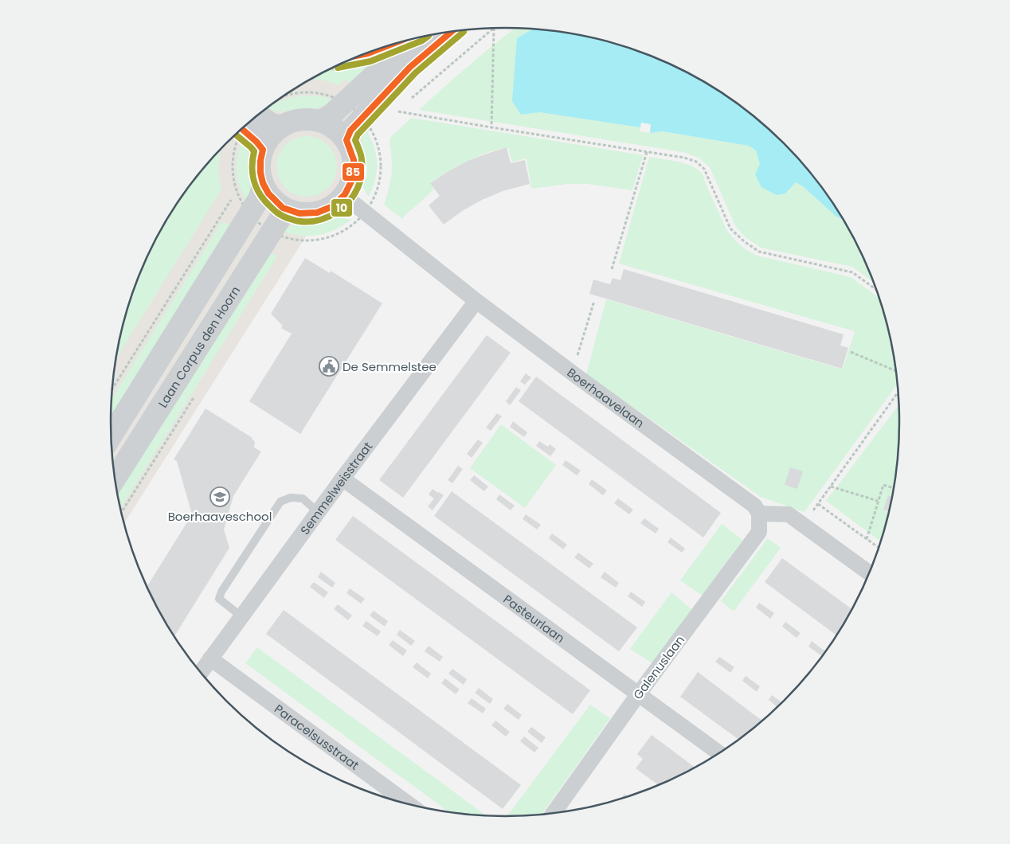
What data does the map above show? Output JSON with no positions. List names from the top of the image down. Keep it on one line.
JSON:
{"streets":{"main road":["Laan Corpus den Hoorn"],"street":["Boerhaavelaan","Semmelweisstraat","Pasteurlaan","Galenuslaan","Paracelsusstraat"]},"crossings":[["Laan Corpus den Hoorn","Boerhaavelaan"],["Boerhaavelaan","Semmelweisstraat"],["Boerhaavelaan","Galenuslaan"],["Semmelweisstraat","Pasteurlaan"],["Semmelweisstraat","Paracelsusstraat"],["Pasteurlaan","Galenuslaan"]],"places":{"public building":["De Semmelstee"],"school or university":["Boerhaaveschool"]},"lines":["transit line 85","transit line 10"]}
